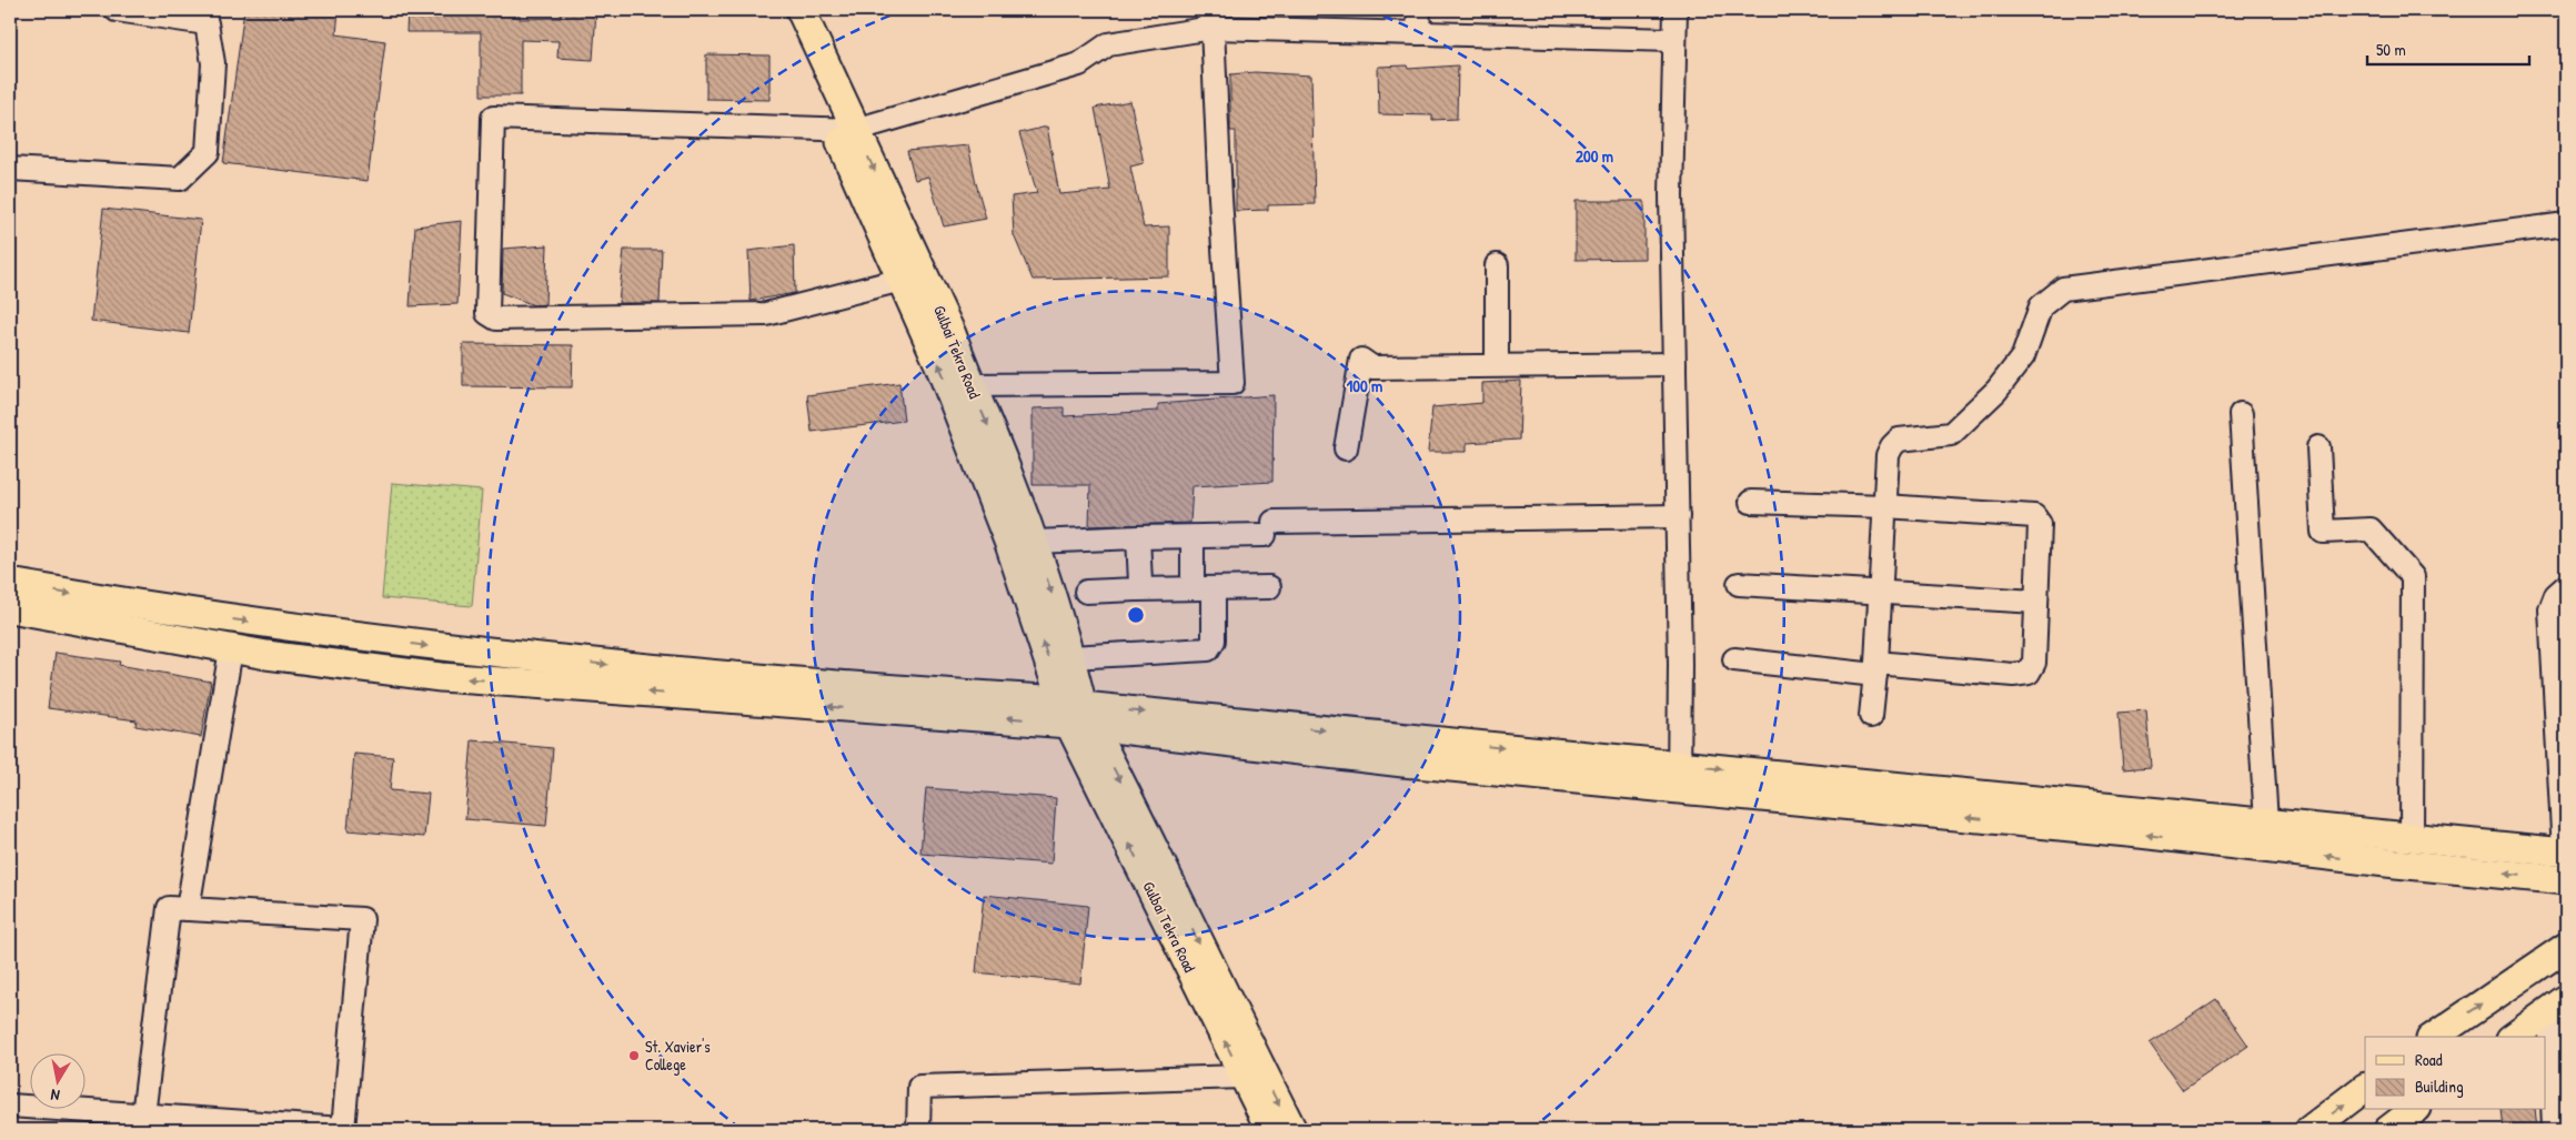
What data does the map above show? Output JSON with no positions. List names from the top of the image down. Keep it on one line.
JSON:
{"streets":{"main road":["Gulbai Tekra Road"]},"places":["St. Xavier's College"],"legend":["Road","Building"],"scale_bar":"50 m","north":"bottom","rings":["200 m","100 m"]}
